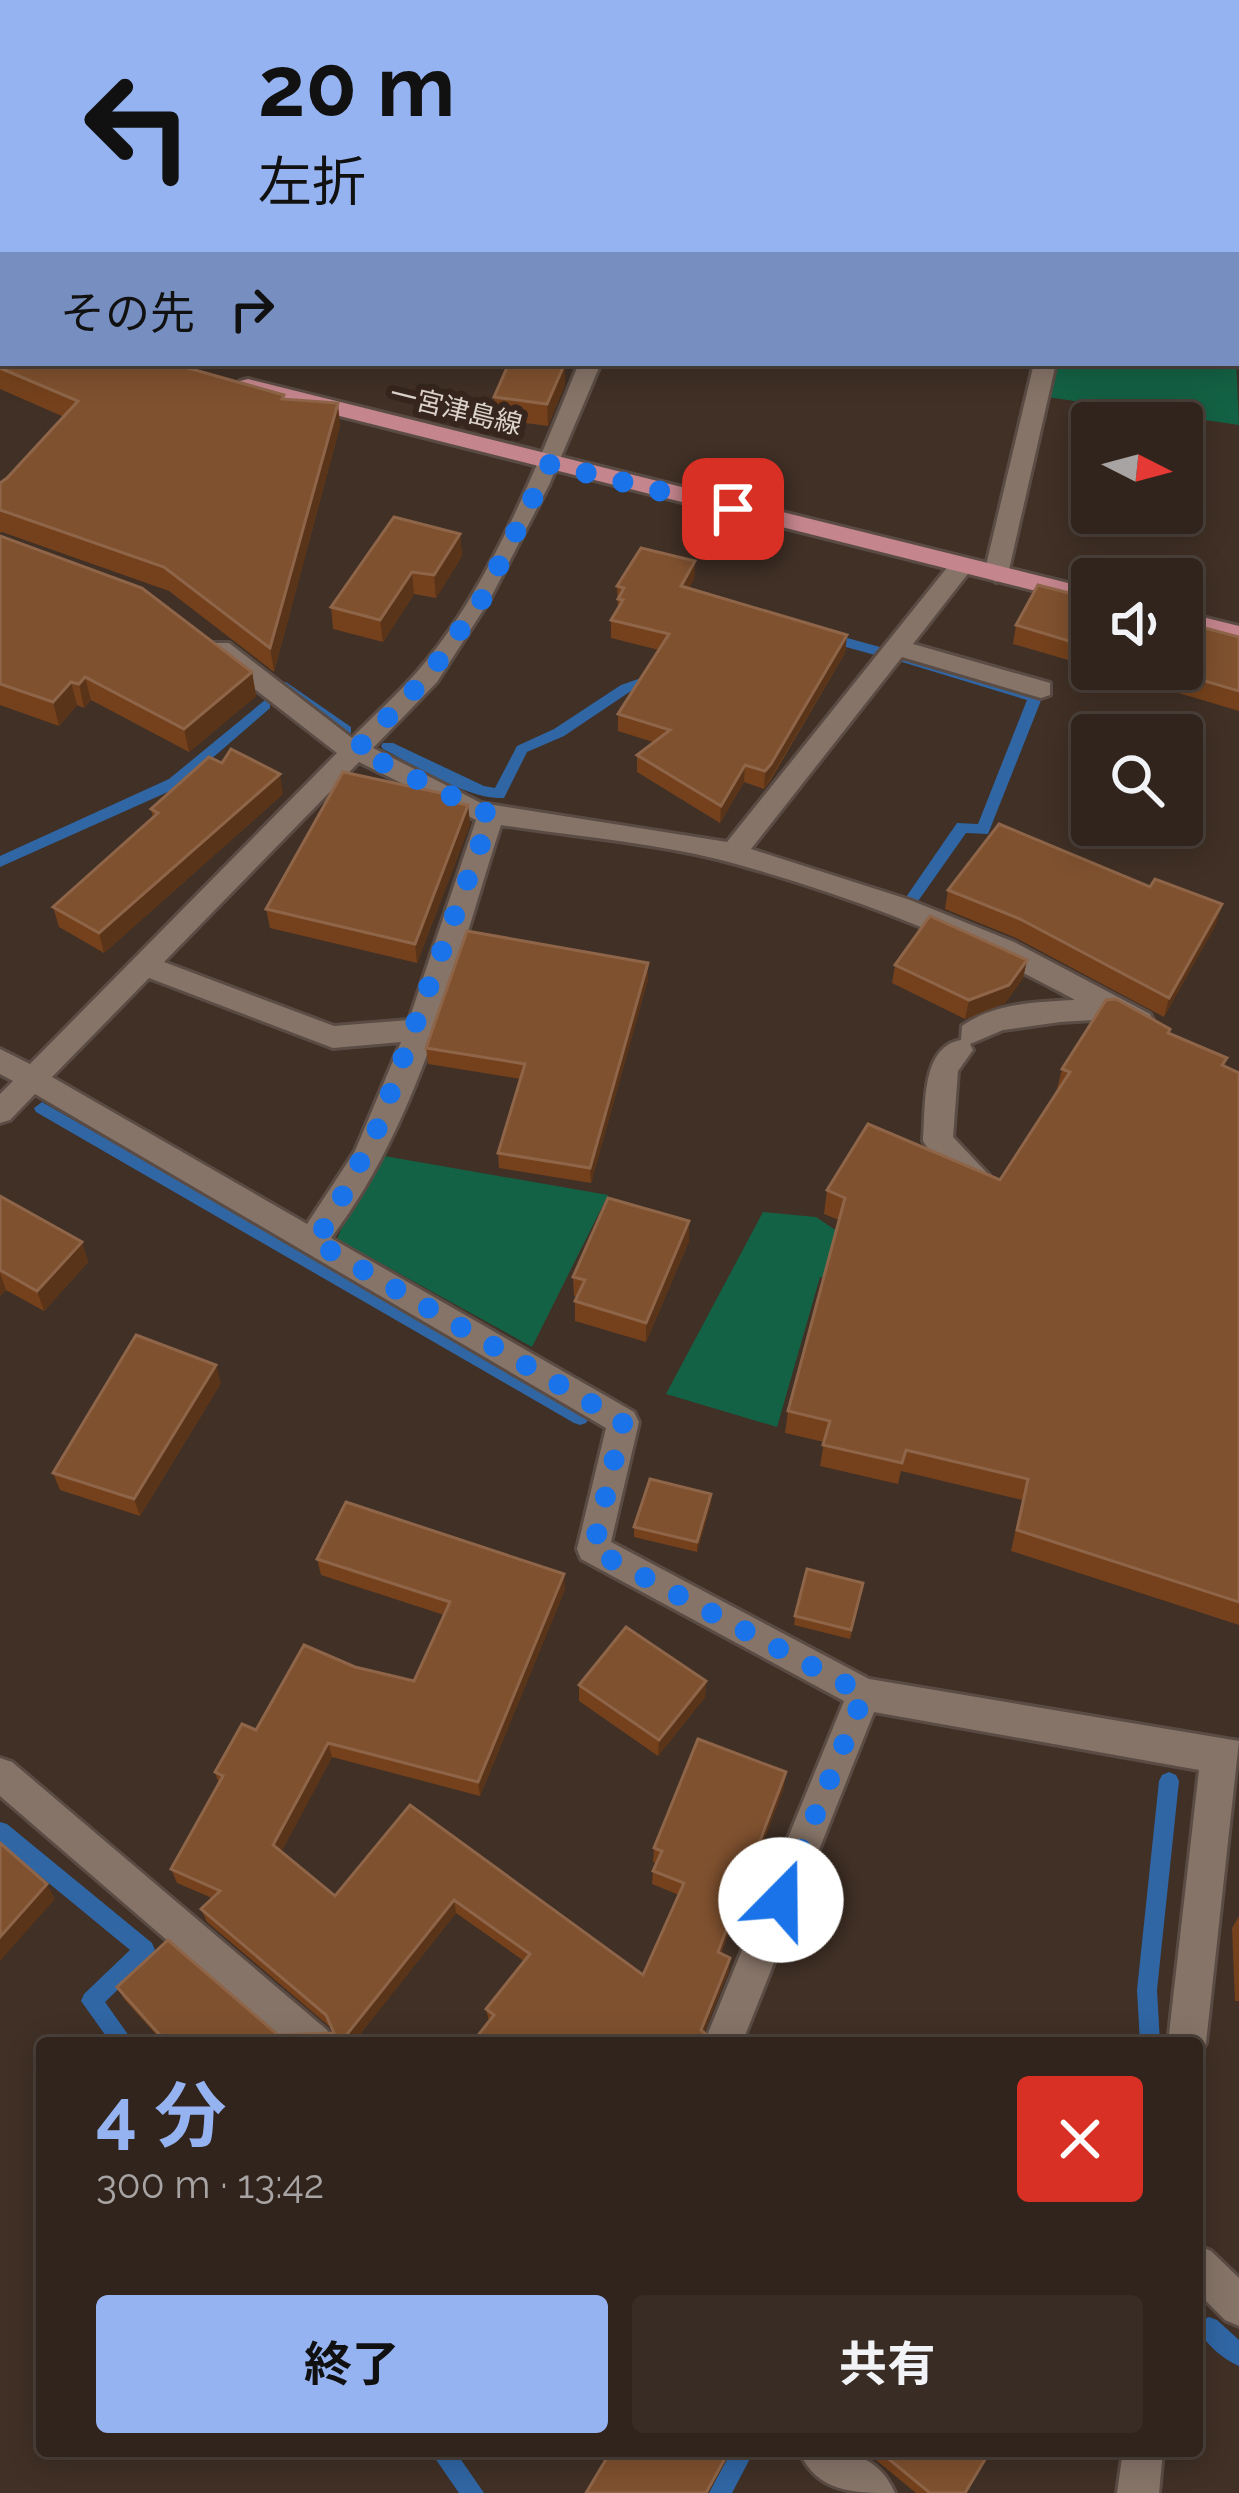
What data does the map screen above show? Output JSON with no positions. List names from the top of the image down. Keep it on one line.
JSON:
{"streets":{"main road":["一宮津島線"]},"north":"right","page":{"turn":["20 m","左折"],"then":"その先","heading":["4 分","300 m · 13:42"],"buttons":["終了","共有"]}}
